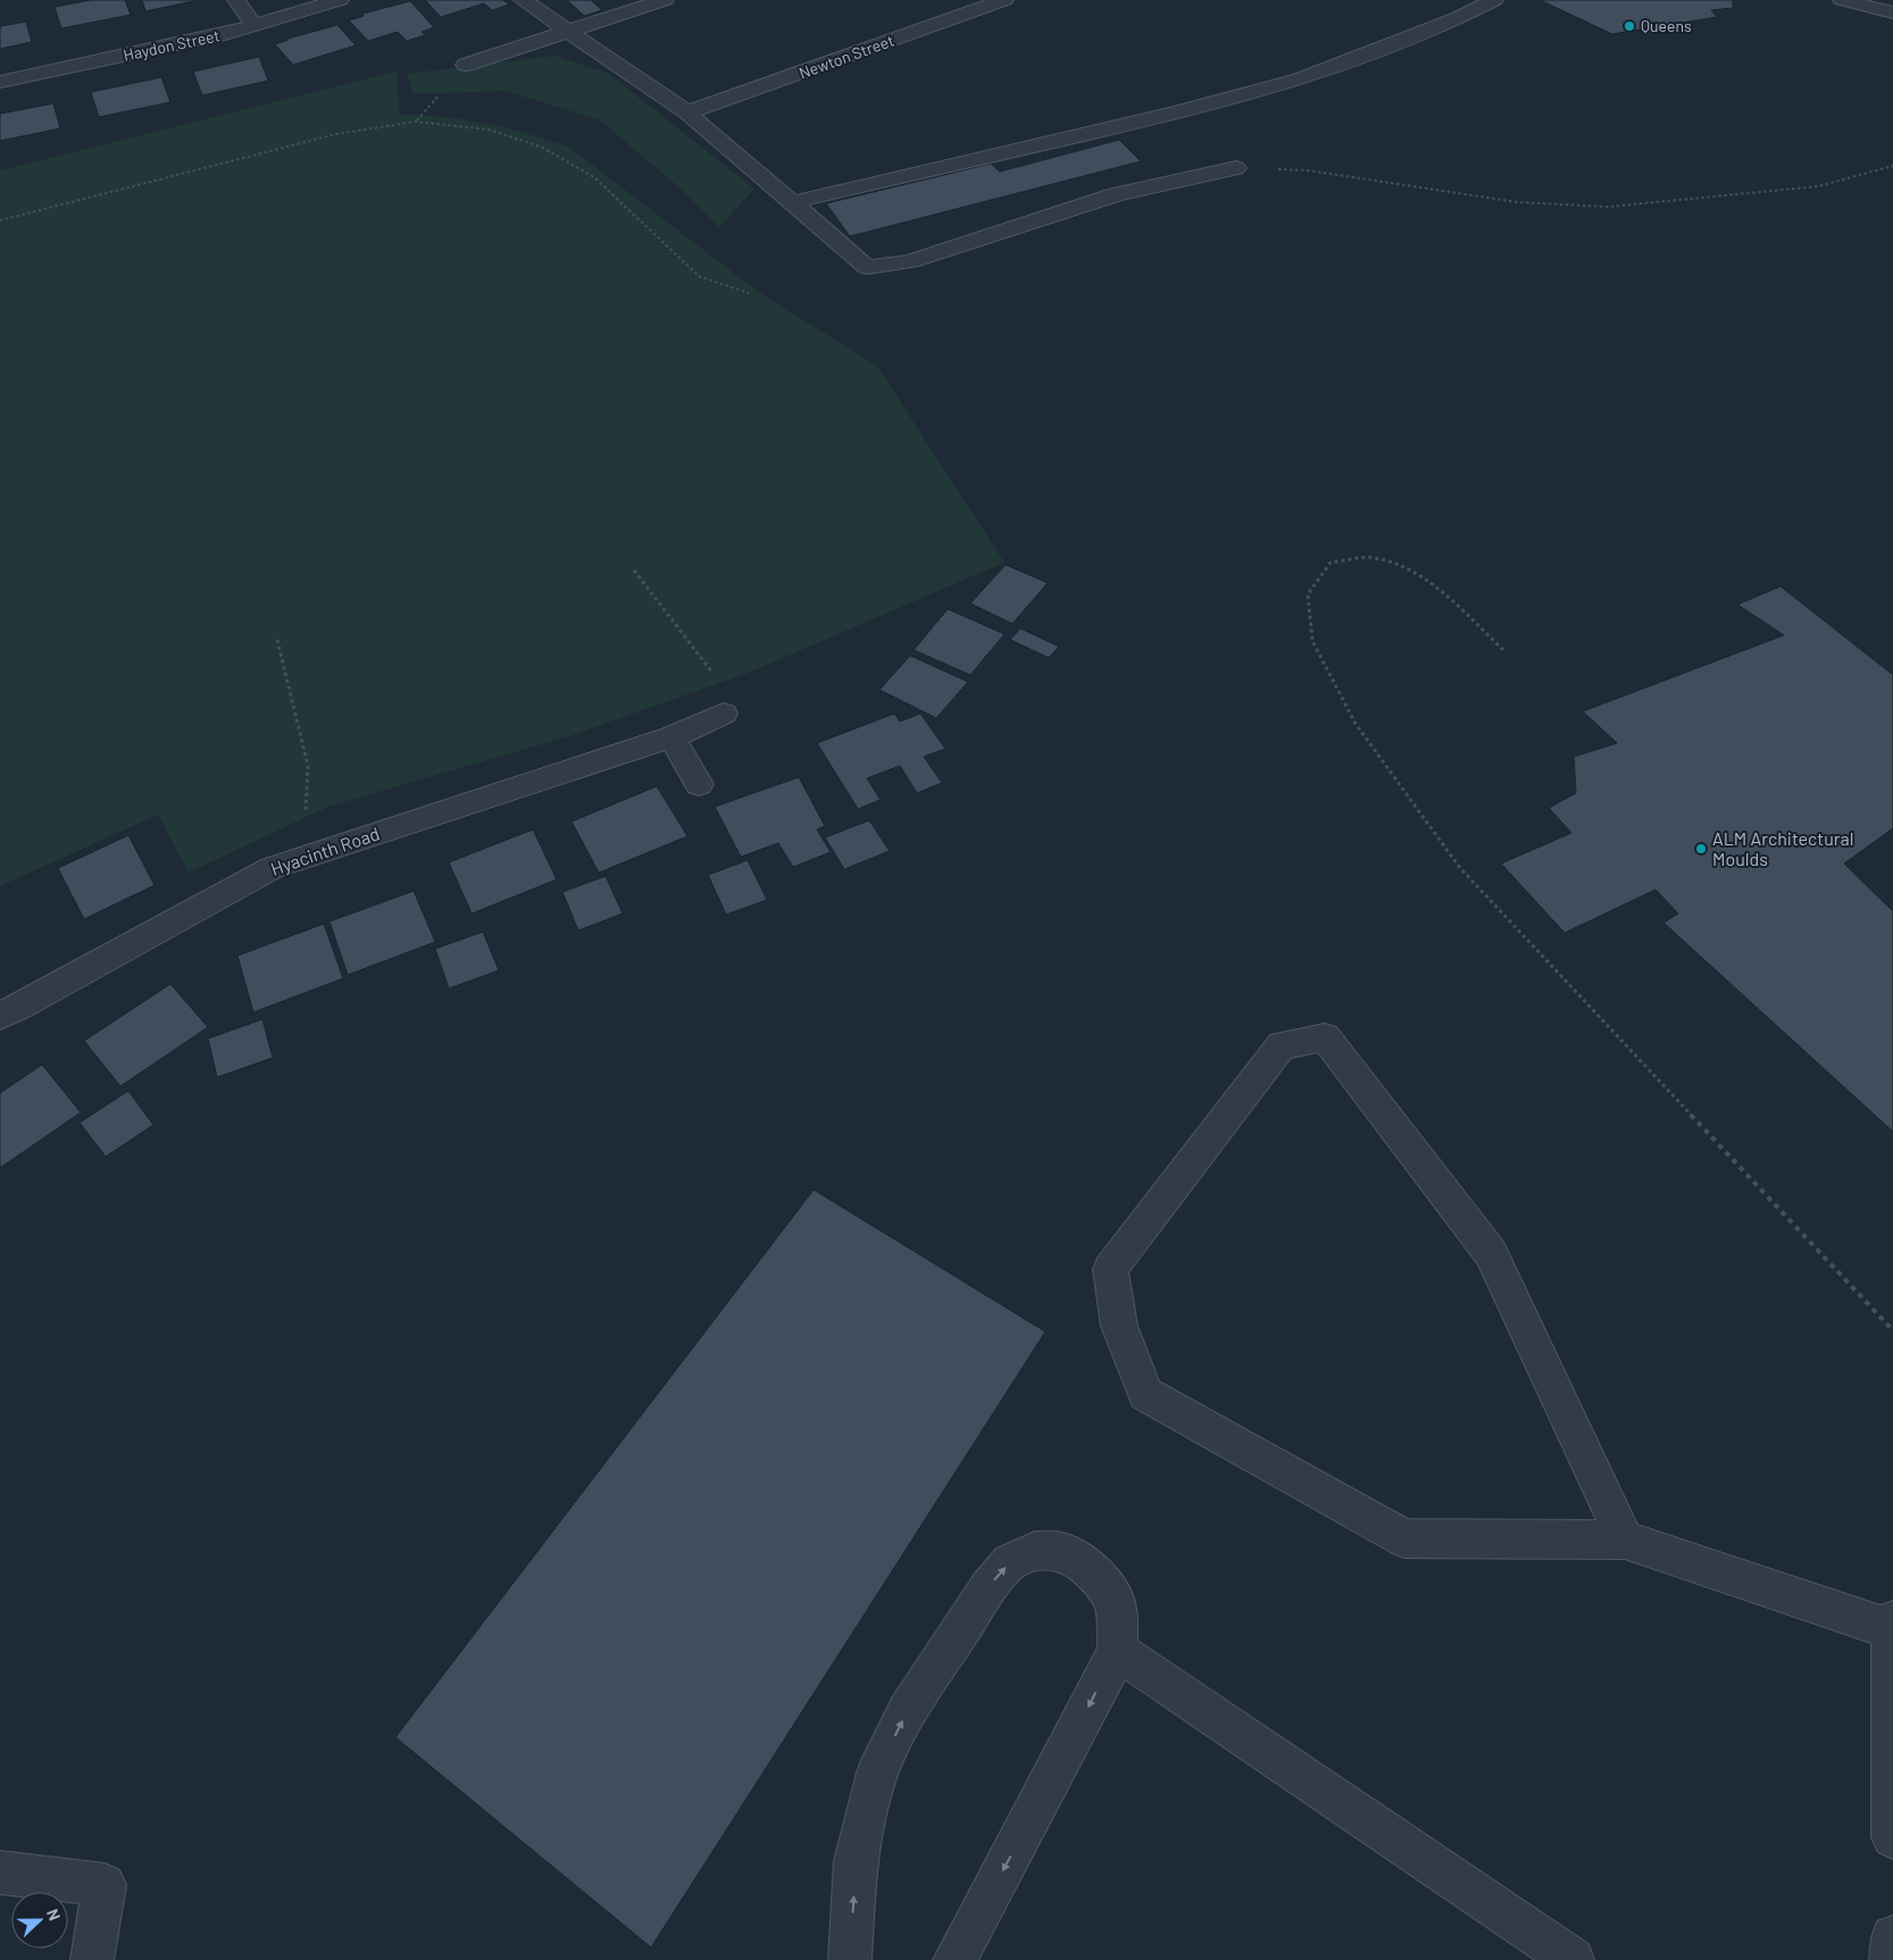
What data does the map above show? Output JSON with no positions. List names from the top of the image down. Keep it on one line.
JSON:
{"streets":{"street":["Haydon Street","Newton Street","Hyacinth Road"]},"places":["Queens","ALM Architectural Moulds"],"north":"right"}
